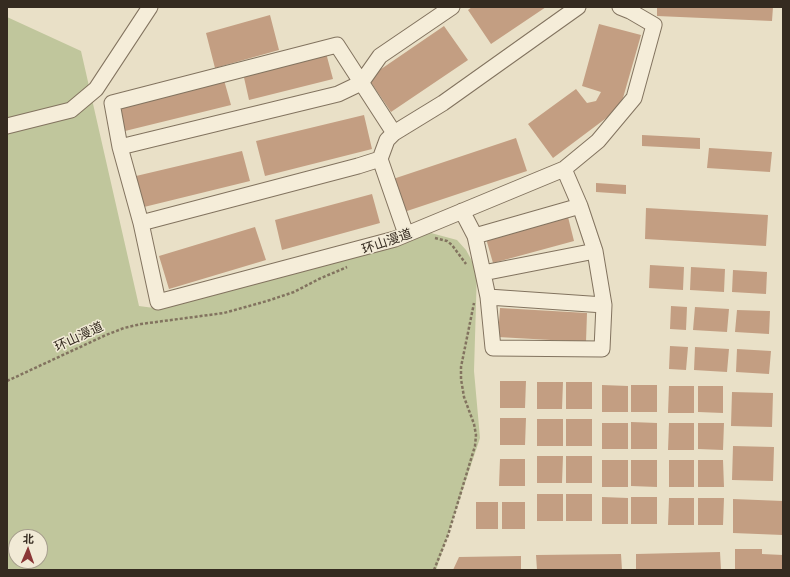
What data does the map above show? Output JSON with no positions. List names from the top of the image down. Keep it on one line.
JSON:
{"streets":{"path":["环山漫道"]},"north":"top"}
